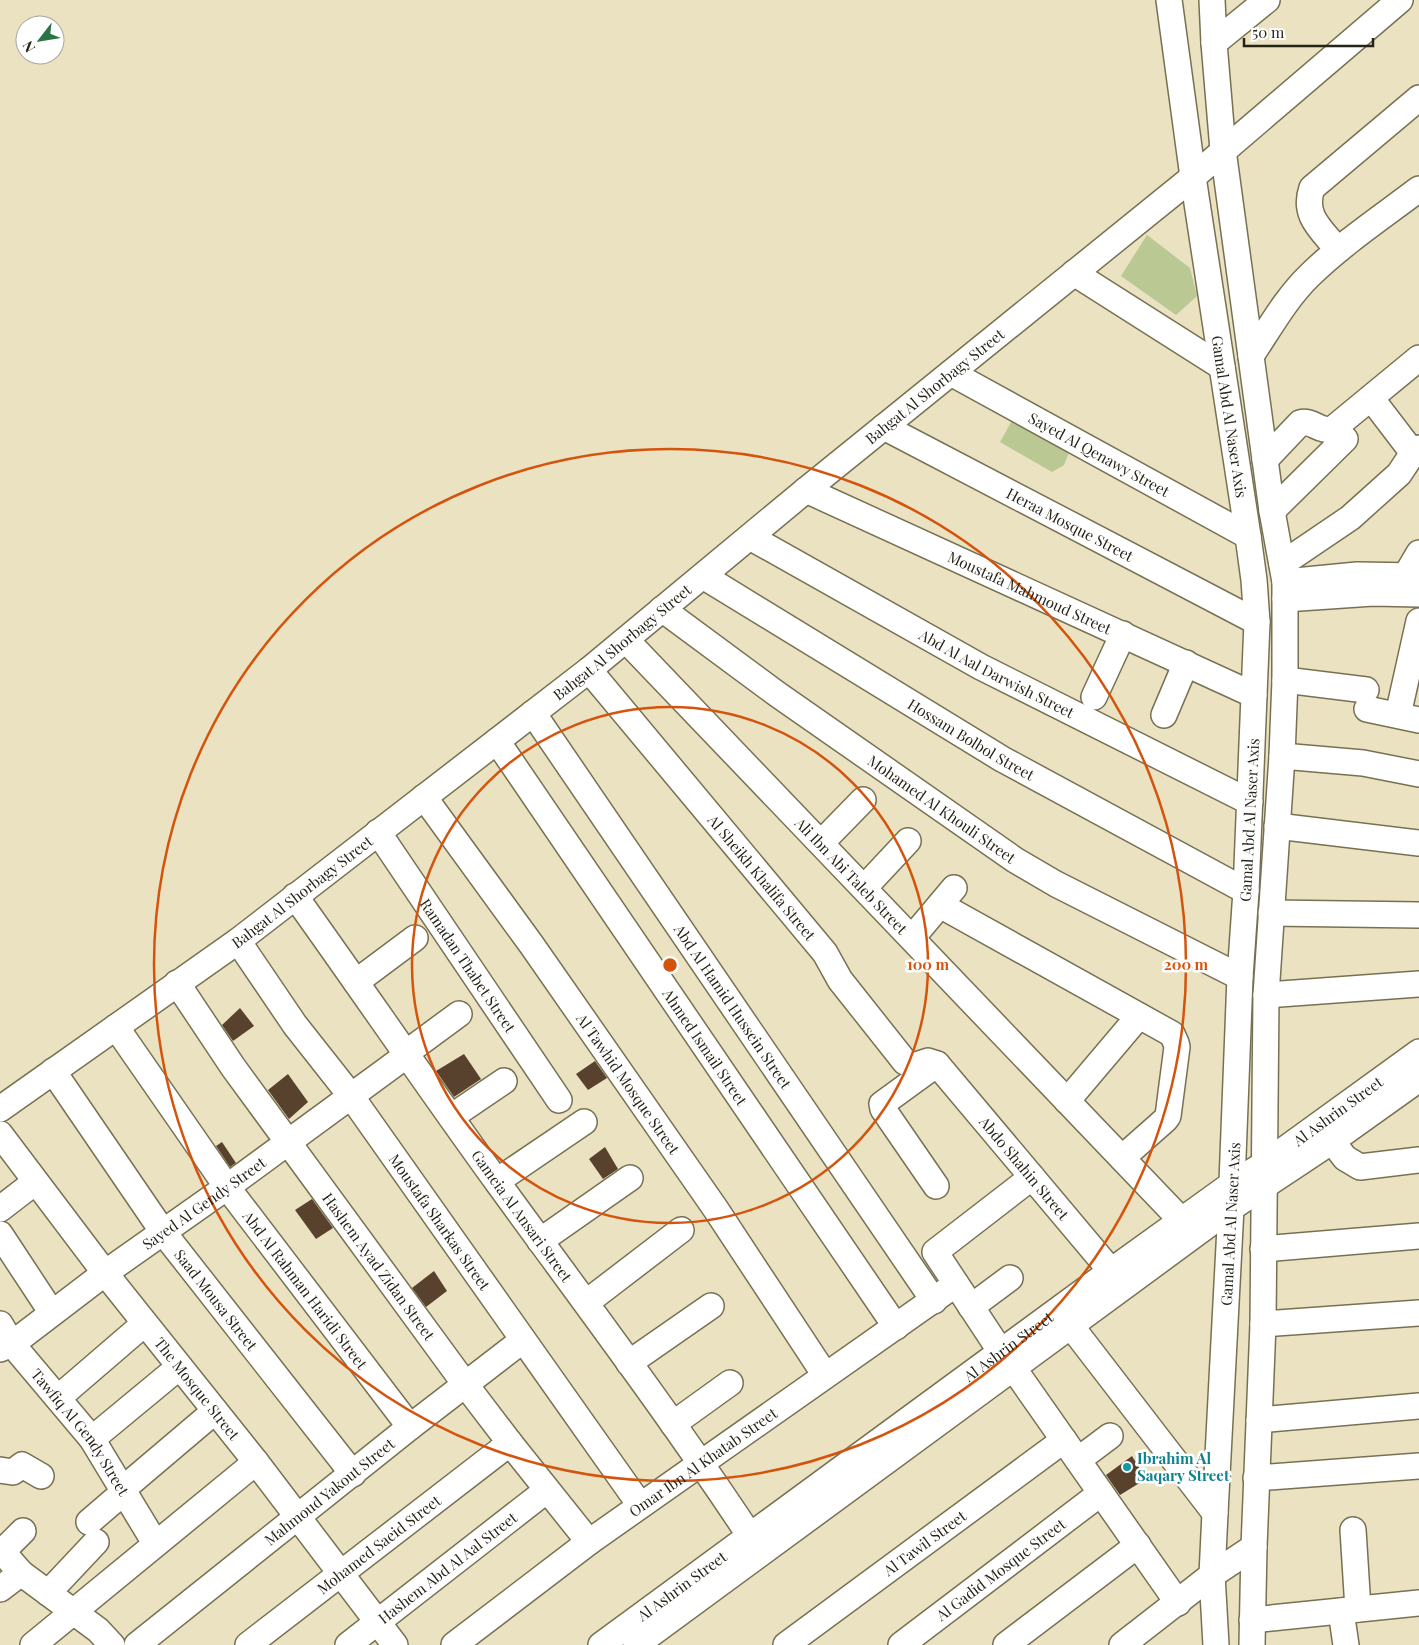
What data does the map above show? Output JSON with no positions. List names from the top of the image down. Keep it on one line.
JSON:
{"streets":{"street":["Bahgat Al Shorbagy Street","Gamal Abd Al Naser Axis","Sayed Al Qenawy Street","Heraa Mosque Street","Moustafa Mahmoud Street","Abd Al Aal Darwish Street","Hossam Bolbol Street","Mohamed Al Khouli Street","Ali Ibn Abi Taleb Street","Al Sheikh Khalifa Street","Ramadan Thabet Street","Abd Al Hamid Hussein Street","Ahmed Ismail Street","Al Tawhid Mosque Street","Al Ashrin Street","Abdo Shahin Street","Sayed Al Gendy Street","Gameia Al Ansari Street","Moustafa Sharkas Street","Hashem Ayad Zidan Street","Abd Al Rahman Haridi Street","Saad Mousa Street","The Mosque Street","Tawfiq Al Gendy Street","Omar Ibn Al Khatab Street","Mahmoud Yakout Street","Al Tawil Street","Mohamed Saeid Street","Hashem Abd Al Aal Street","Al Gadid Mosque Street"]},"crossings":[["Bahgat Al Shorbagy Street","Gamal Abd Al Naser Axis"],["Bahgat Al Shorbagy Street","Sayed Al Qenawy Street"],["Bahgat Al Shorbagy Street","Heraa Mosque Street"],["Bahgat Al Shorbagy Street","Moustafa Mahmoud Street"],["Bahgat Al Shorbagy Street","Abd Al Aal Darwish Street"],["Bahgat Al Shorbagy Street","Hossam Bolbol Street"],["Bahgat Al Shorbagy Street","Mohamed Al Khouli Street"],["Bahgat Al Shorbagy Street","Ali Ibn Abi Taleb Street"],["Bahgat Al Shorbagy Street","Al Sheikh Khalifa Street"],["Bahgat Al Shorbagy Street","Ramadan Thabet Street"],["Bahgat Al Shorbagy Street","Abd Al Hamid Hussein Street"],["Bahgat Al Shorbagy Street","Ahmed Ismail Street"],["Bahgat Al Shorbagy Street","Al Tawhid Mosque Street"],["Bahgat Al Shorbagy Street","Gameia Al Ansari Street"],["Bahgat Al Shorbagy Street","Moustafa Sharkas Street"],["Bahgat Al Shorbagy Street","Hashem Ayad Zidan Street"],["Bahgat Al Shorbagy Street","Abd Al Rahman Haridi Street"],["Bahgat Al Shorbagy Street","Saad Mousa Street"],["Gamal Abd Al Naser Axis","Sayed Al Qenawy Street"],["Gamal Abd Al Naser Axis","Heraa Mosque Street"],["Gamal Abd Al Naser Axis","Moustafa Mahmoud Street"],["Gamal Abd Al Naser Axis","Abd Al Aal Darwish Street"],["Gamal Abd Al Naser Axis","Hossam Bolbol Street"],["Gamal Abd Al Naser Axis","Mohamed Al Khouli Street"],["Gamal Abd Al Naser Axis","Al Ashrin Street"],["Ali Ibn Abi Taleb Street","Al Ashrin Street"],["Al Sheikh Khalifa Street","Abdo Shahin Street"],["Abd Al Hamid Hussein Street","Omar Ibn Al Khatab Street"],["Ahmed Ismail Street","Omar Ibn Al Khatab Street"],["Al Tawhid Mosque Street","Omar Ibn Al Khatab Street"],["Al Ashrin Street","Abdo Shahin Street"],["Al Ashrin Street","Gameia Al Ansari Street"],["Sayed Al Gendy Street","Gameia Al Ansari Street"],["Sayed Al Gendy Street","Moustafa Sharkas Street"],["Sayed Al Gendy Street","Hashem Ayad Zidan Street"],["Sayed Al Gendy Street","Abd Al Rahman Haridi Street"],["Sayed Al Gendy Street","Saad Mousa Street"],["Sayed Al Gendy Street","The Mosque Street"],["Sayed Al Gendy Street","Tawfiq Al Gendy Street"],["Gameia Al Ansari Street","Omar Ibn Al Khatab Street"],["Moustafa Sharkas Street","Omar Ibn Al Khatab Street"],["Moustafa Sharkas Street","Mahmoud Yakout Street"],["Hashem Ayad Zidan Street","Omar Ibn Al Khatab Street"],["Hashem Ayad Zidan Street","Mahmoud Yakout Street"],["Hashem Ayad Zidan Street","Mohamed Saeid Street"],["Hashem Ayad Zidan Street","Hashem Abd Al Aal Street"],["Abd Al Rahman Haridi Street","Mahmoud Yakout Street"],["Saad Mousa Street","Mahmoud Yakout Street"],["The Mosque Street","Mahmoud Yakout Street"],["The Mosque Street","Mohamed Saeid Street"],["The Mosque Street","Hashem Abd Al Aal Street"]],"places":["Ibrahim Al Saqary Street"],"scale_bar":"50 m","north":"bottom left","rings":["100 m","200 m"]}
